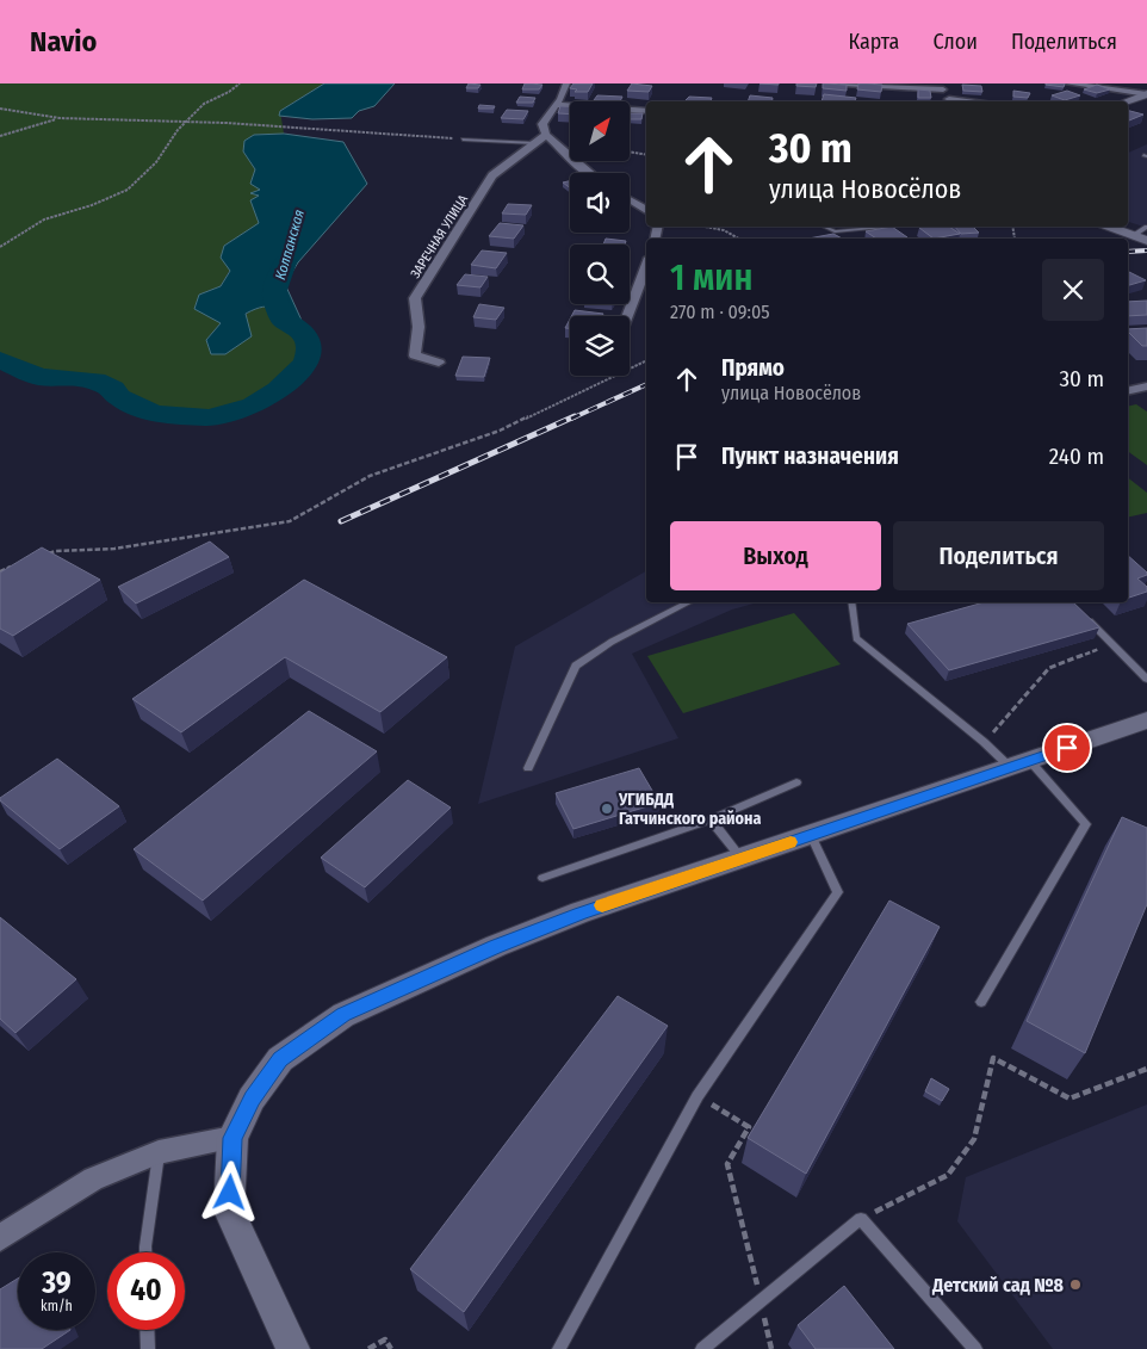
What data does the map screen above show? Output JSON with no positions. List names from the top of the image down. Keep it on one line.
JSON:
{"streets":{"street":["ЗАРЕЧНАЯ УЛИЦА"]},"water":["Колпанская"],"places":["УГИБДД Гатчинского района","Детский сад №8"],"north":"top right","page":{"header":"Navio","nav":["Карта","Слои","Поделиться"],"turn":["30 m","улица Новосёлов"],"heading":["1 мин","270 m · 09:05"],"list":[{"name":"Прямо","note":"улица Новосёлов","value":"30 m"},{"name":"Пункт назначения","value":"240 m"}],"buttons":["Выход","Поделиться"],"speed":"39 km/h","limit":"40"}}
